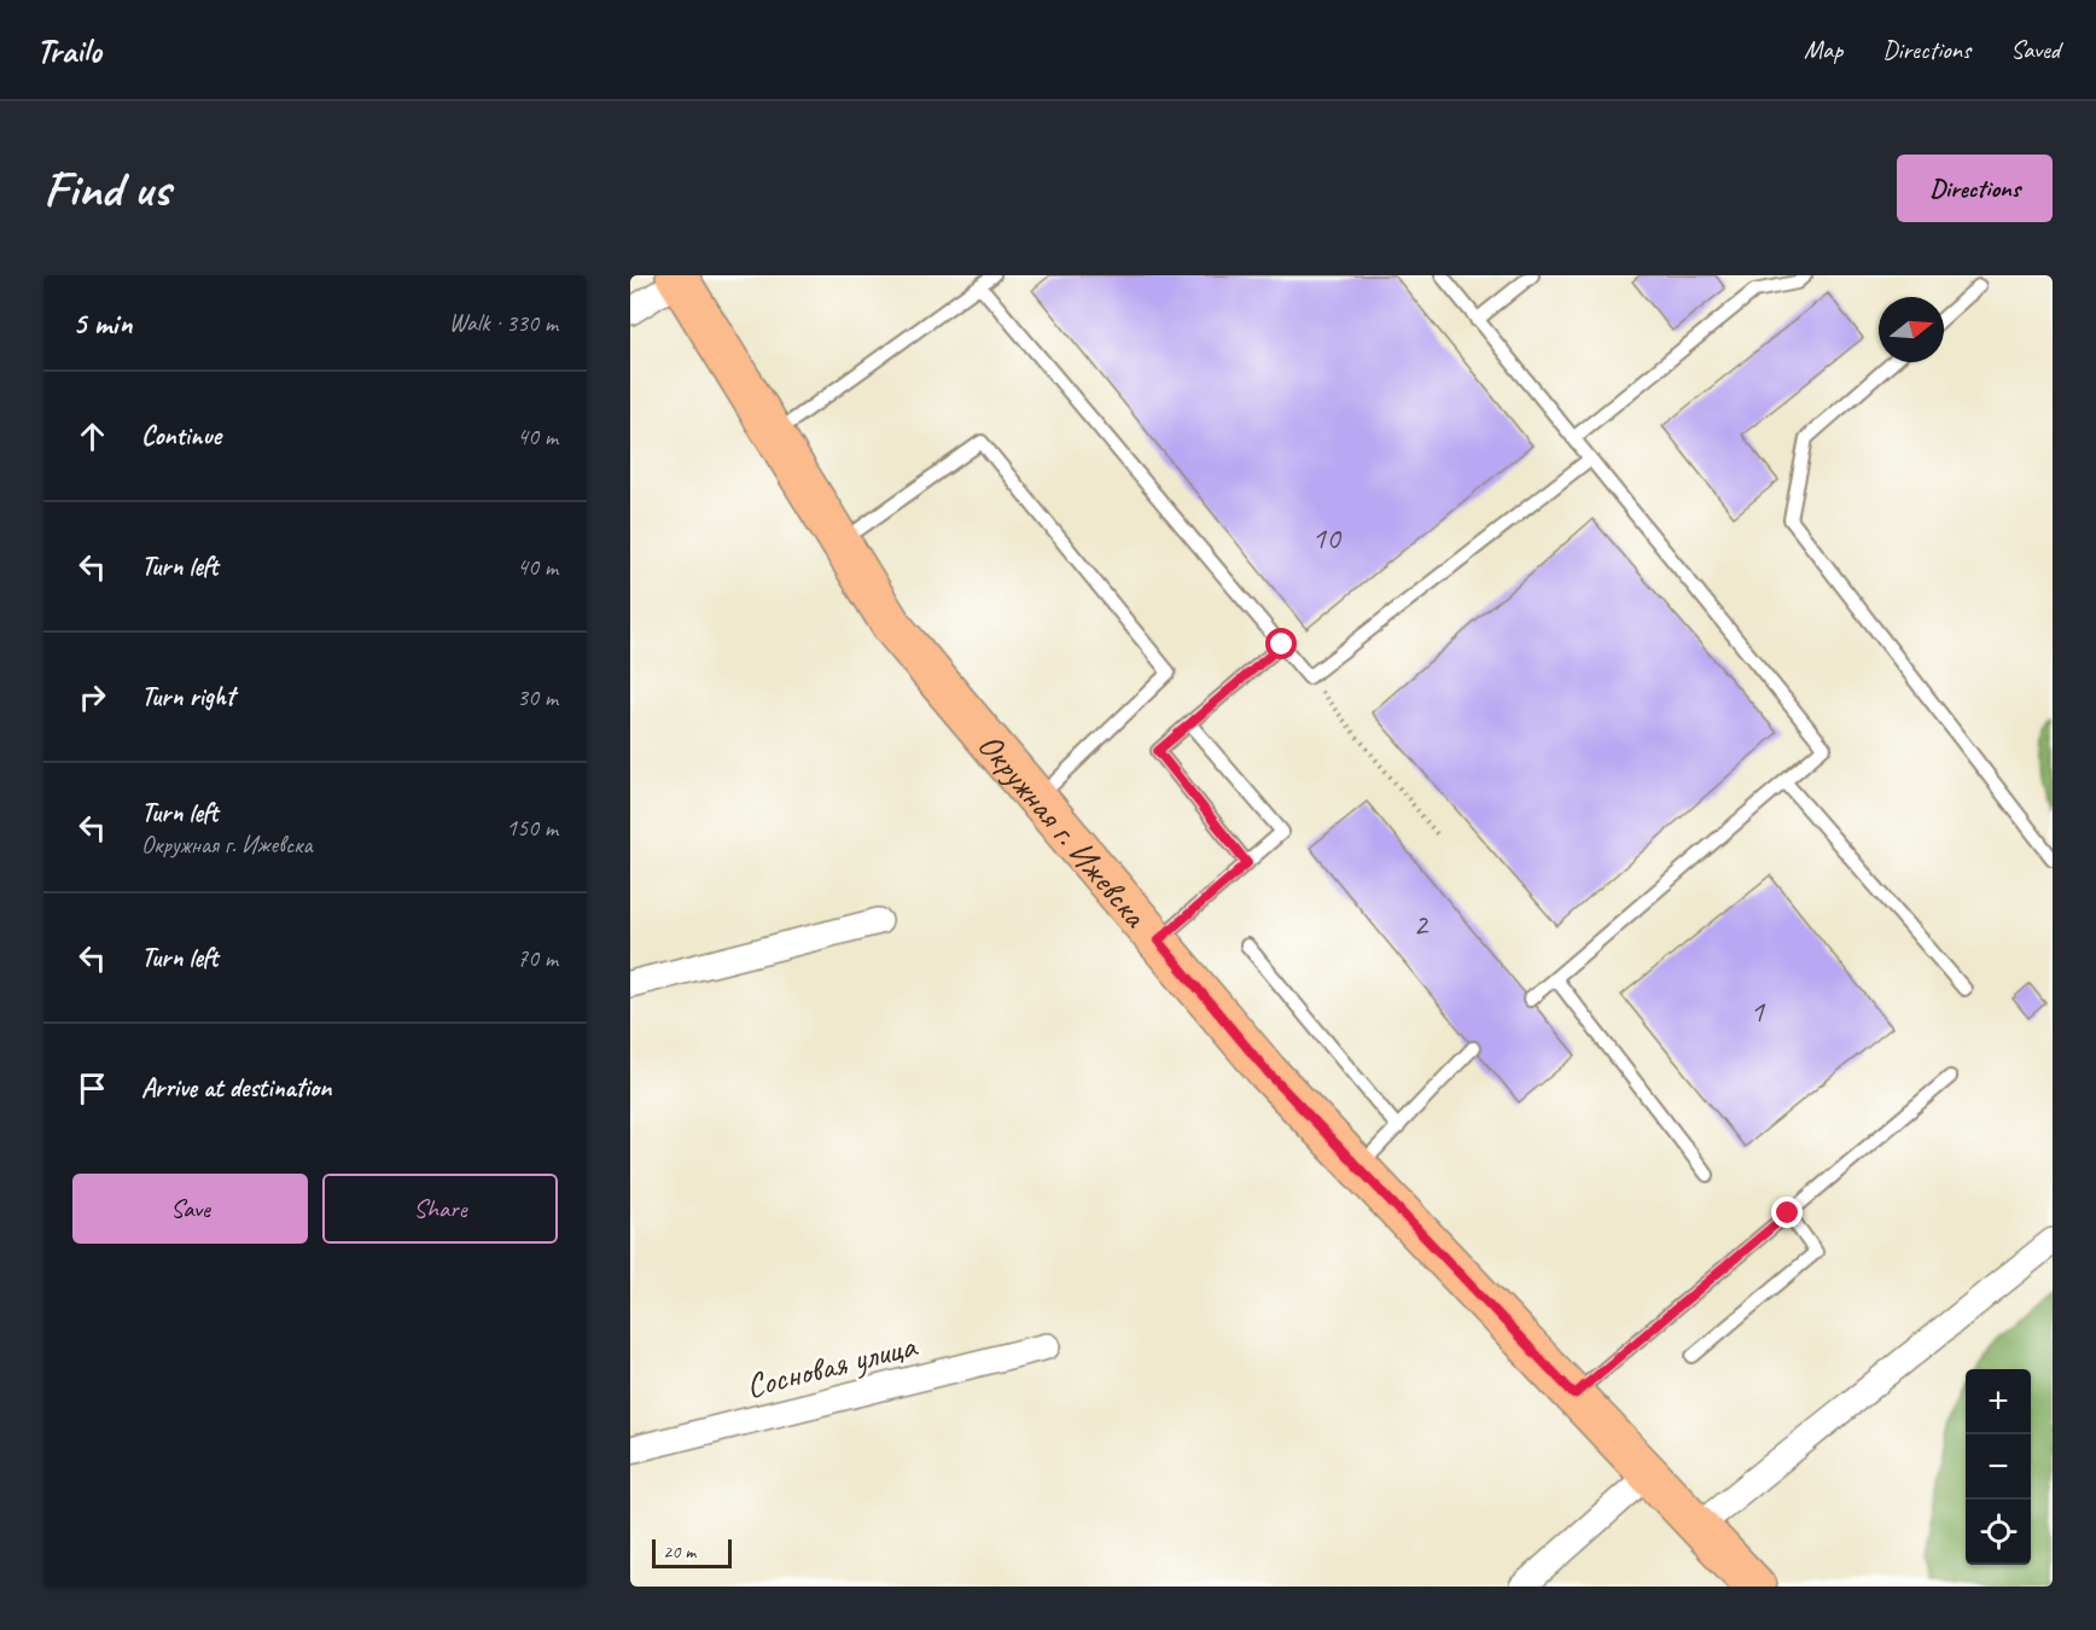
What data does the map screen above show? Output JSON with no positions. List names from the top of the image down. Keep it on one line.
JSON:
{"streets":{"main road":["Окружная г. Ижевска"],"street":["Сосновая улица"]},"house_numbers":["10","2","1"],"scale_bar":"20 m","north":"right","page":{"header":"Trailo","nav":["Map","Directions","Saved"],"buttons":["Directions",["Save","Share"]],"title":"Find us","heading":["5 min","Walk · 330 m"],"list":[["Continue","40 m"],["Turn left","40 m"],["Turn right","30 m"],["Turn left","Окружная г. Ижевска","150 m"],["Turn left","70 m"],"Arrive at destination"],"map_buttons":["+","−"],"scale":"20 m"}}
